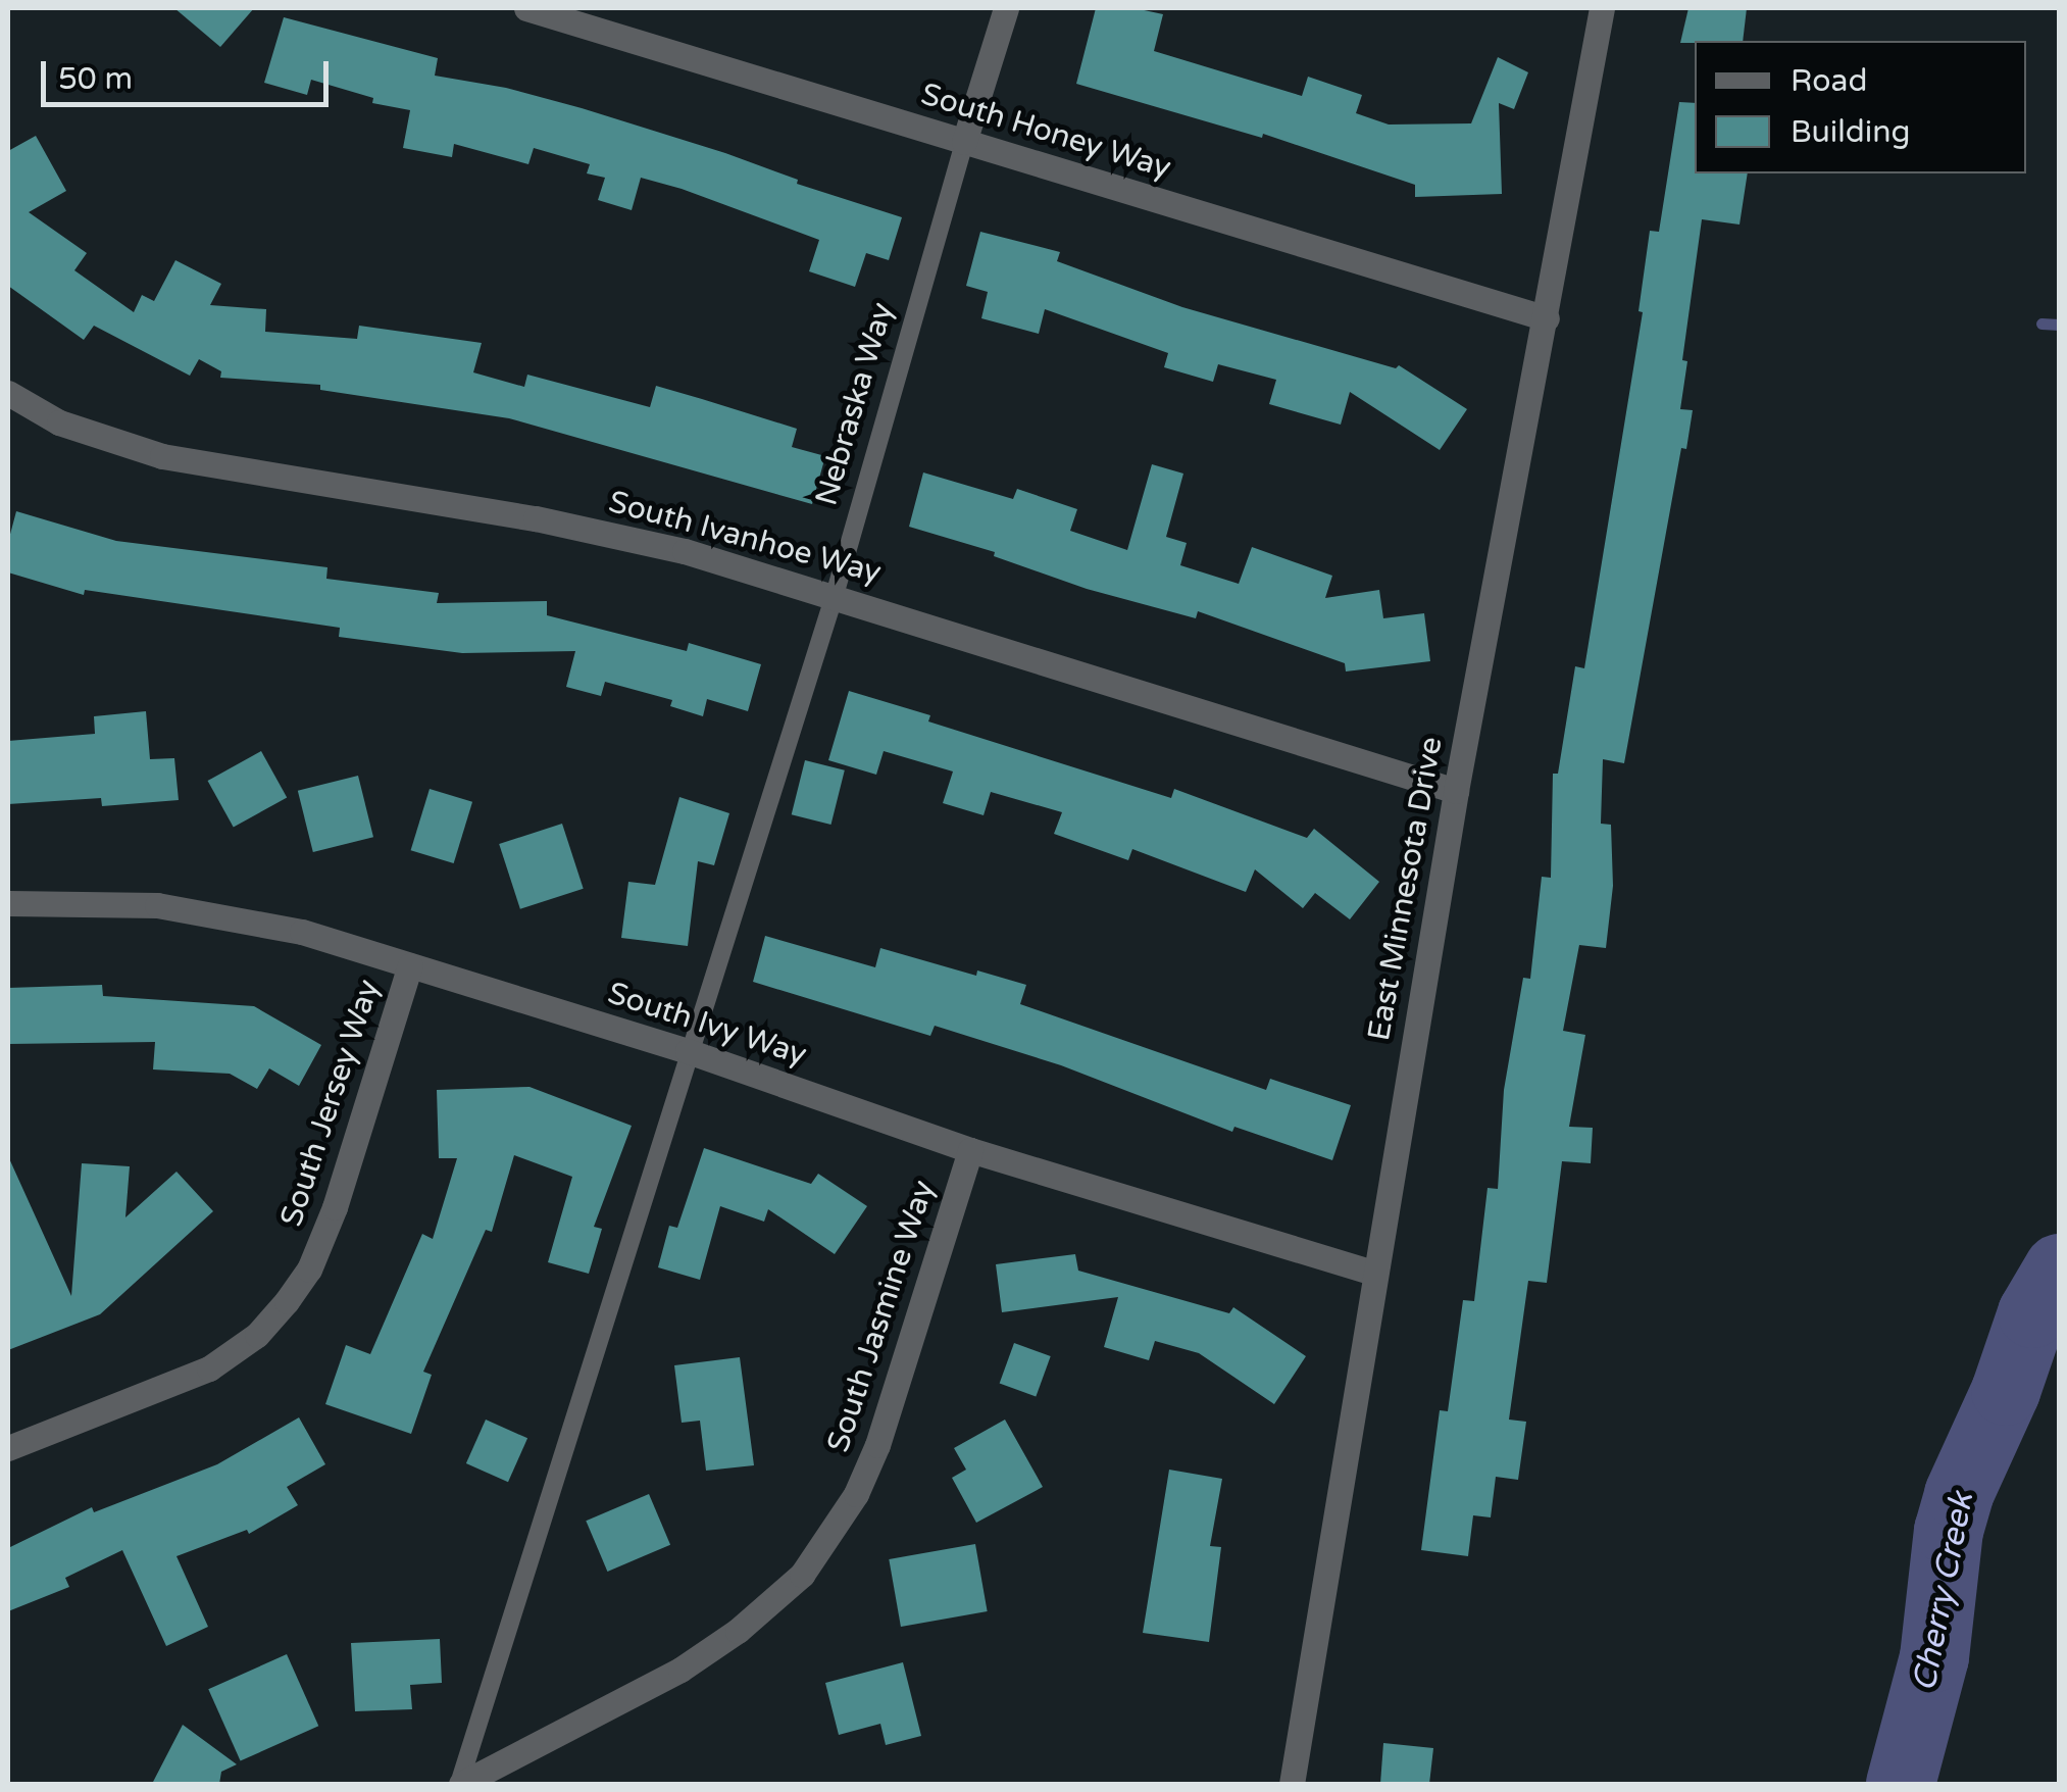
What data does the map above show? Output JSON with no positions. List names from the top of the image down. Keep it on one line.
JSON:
{"streets":{"street":["South Honey Way","Nebraska Way","South Ivanhoe Way","East Minnesota Drive","South Ivy Way","South Jersey Way","South Jasmine Way"]},"crossings":[["South Honey Way","Nebraska Way"],["South Honey Way","East Minnesota Drive"],["Nebraska Way","South Ivanhoe Way"],["Nebraska Way","South Ivy Way"],["Nebraska Way","South Jasmine Way"],["South Ivanhoe Way","East Minnesota Drive"],["East Minnesota Drive","South Ivy Way"],["South Ivy Way","South Jersey Way"],["South Ivy Way","South Jasmine Way"]],"water":["Cherry Creek"],"legend":["Road","Building"],"scale_bar":"50 m"}
